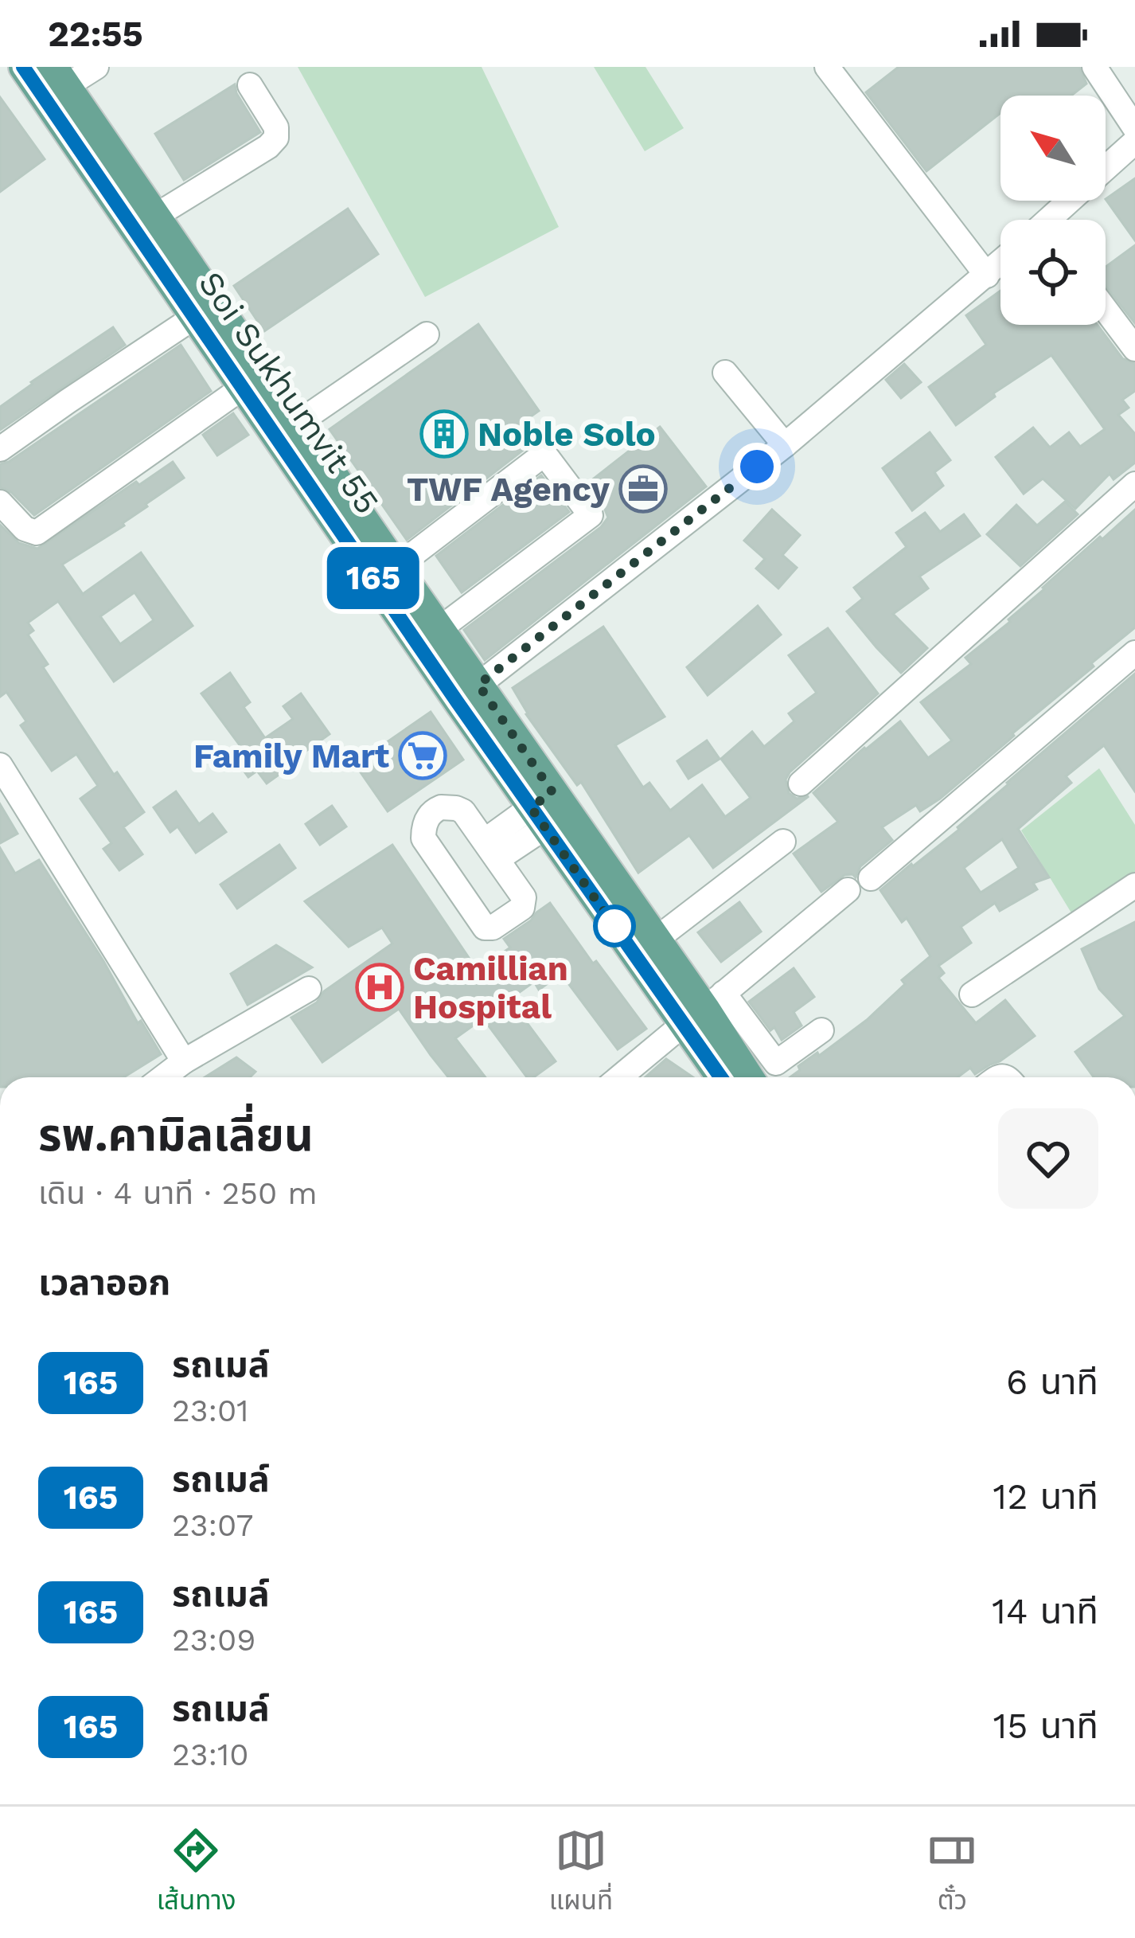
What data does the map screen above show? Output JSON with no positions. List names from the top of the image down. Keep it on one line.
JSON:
{"streets":{"main road":["Soi Sukhumvit 55"]},"places":{"building":["Noble Solo"],"office":["TWF Agency"],"supermarket":["Family Mart"],"hospital":["Camillian Hospital"]},"lines":["bus line 165"],"north":"top left","page":{"status":"22:55","on_map":"165","heading":[["รพ.คามิลเลี่ยน","เดิน · 4 นาที · 250 m"],"เวลาออก"],"list":[{"mark":"165","name":"รถเมล์","note":"23:01","value":"6 นาที"},{"mark":"165","name":"รถเมล์","note":"23:07","value":"12 นาที"},{"mark":"165","name":"รถเมล์","note":"23:09","value":"14 นาที"},{"mark":"165","name":"รถเมล์","note":"23:10","value":"15 นาที"}],"tabs":["เส้นทาง","แผนที่","ตั๋ว"]}}
